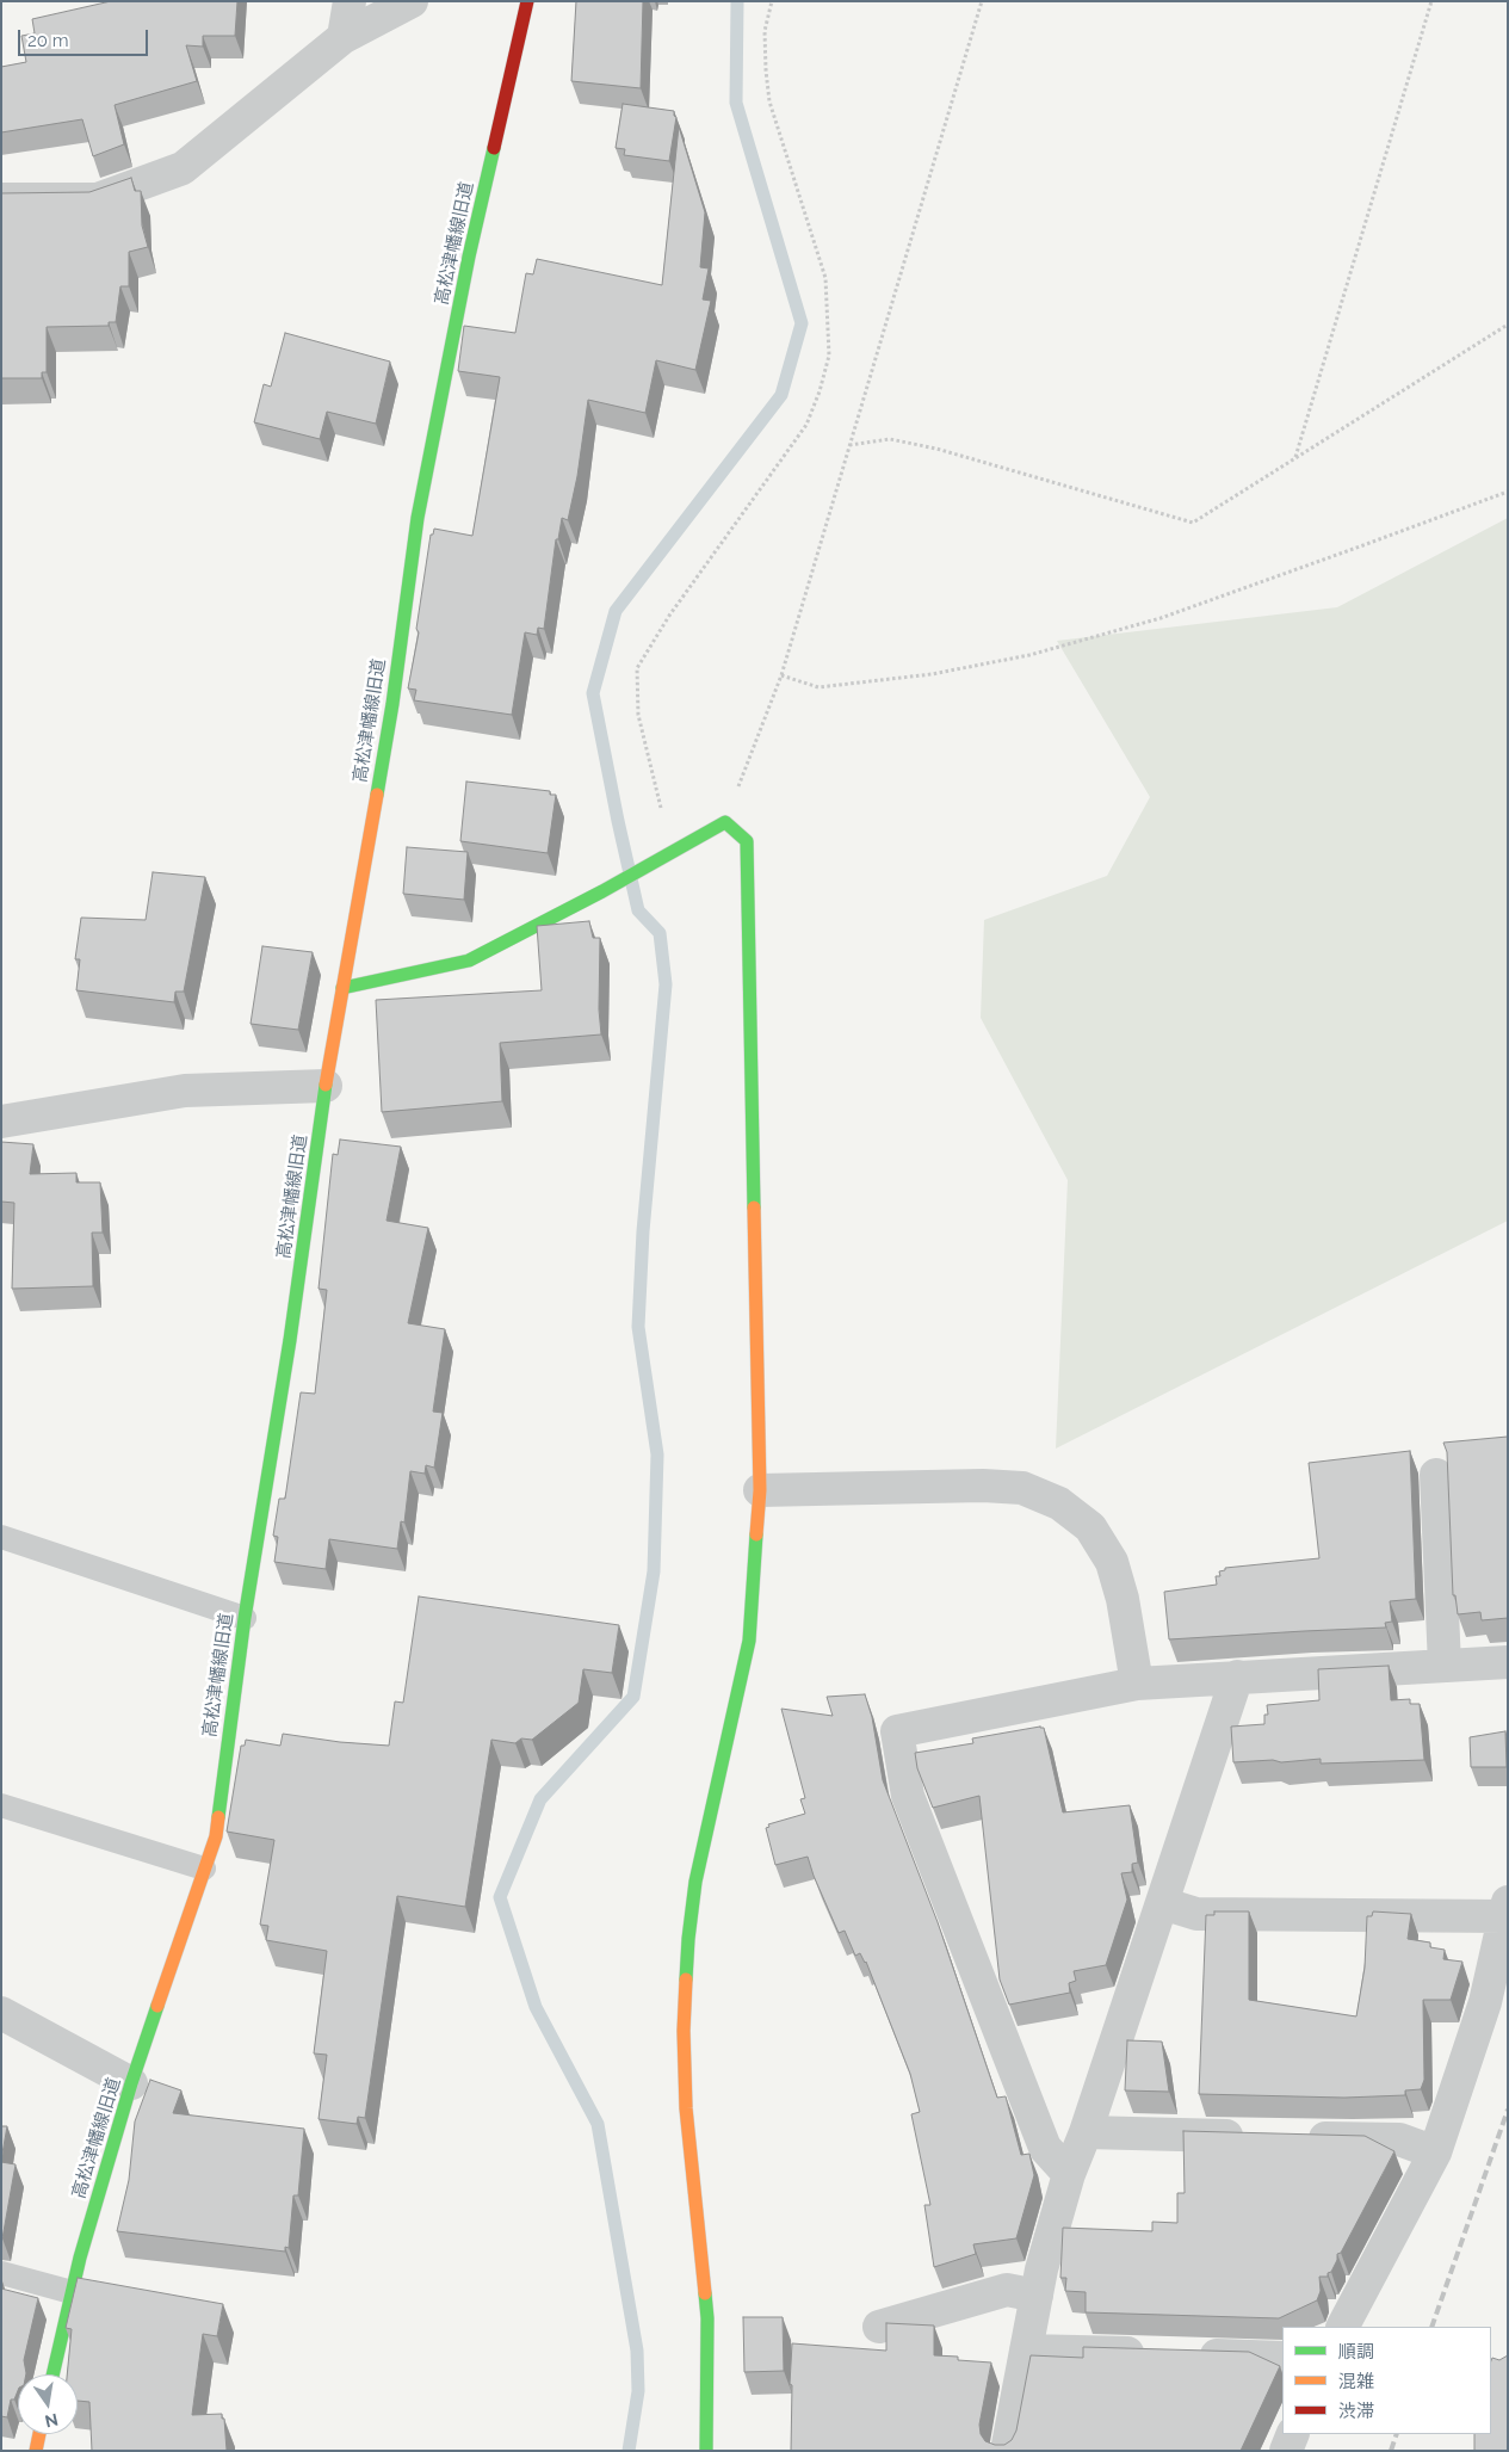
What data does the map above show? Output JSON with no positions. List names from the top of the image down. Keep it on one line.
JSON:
{"streets":{"street":["高松津幡線旧道"]},"legend":["順調","混雑","渋滞"],"scale_bar":"20 m","north":"bottom"}
